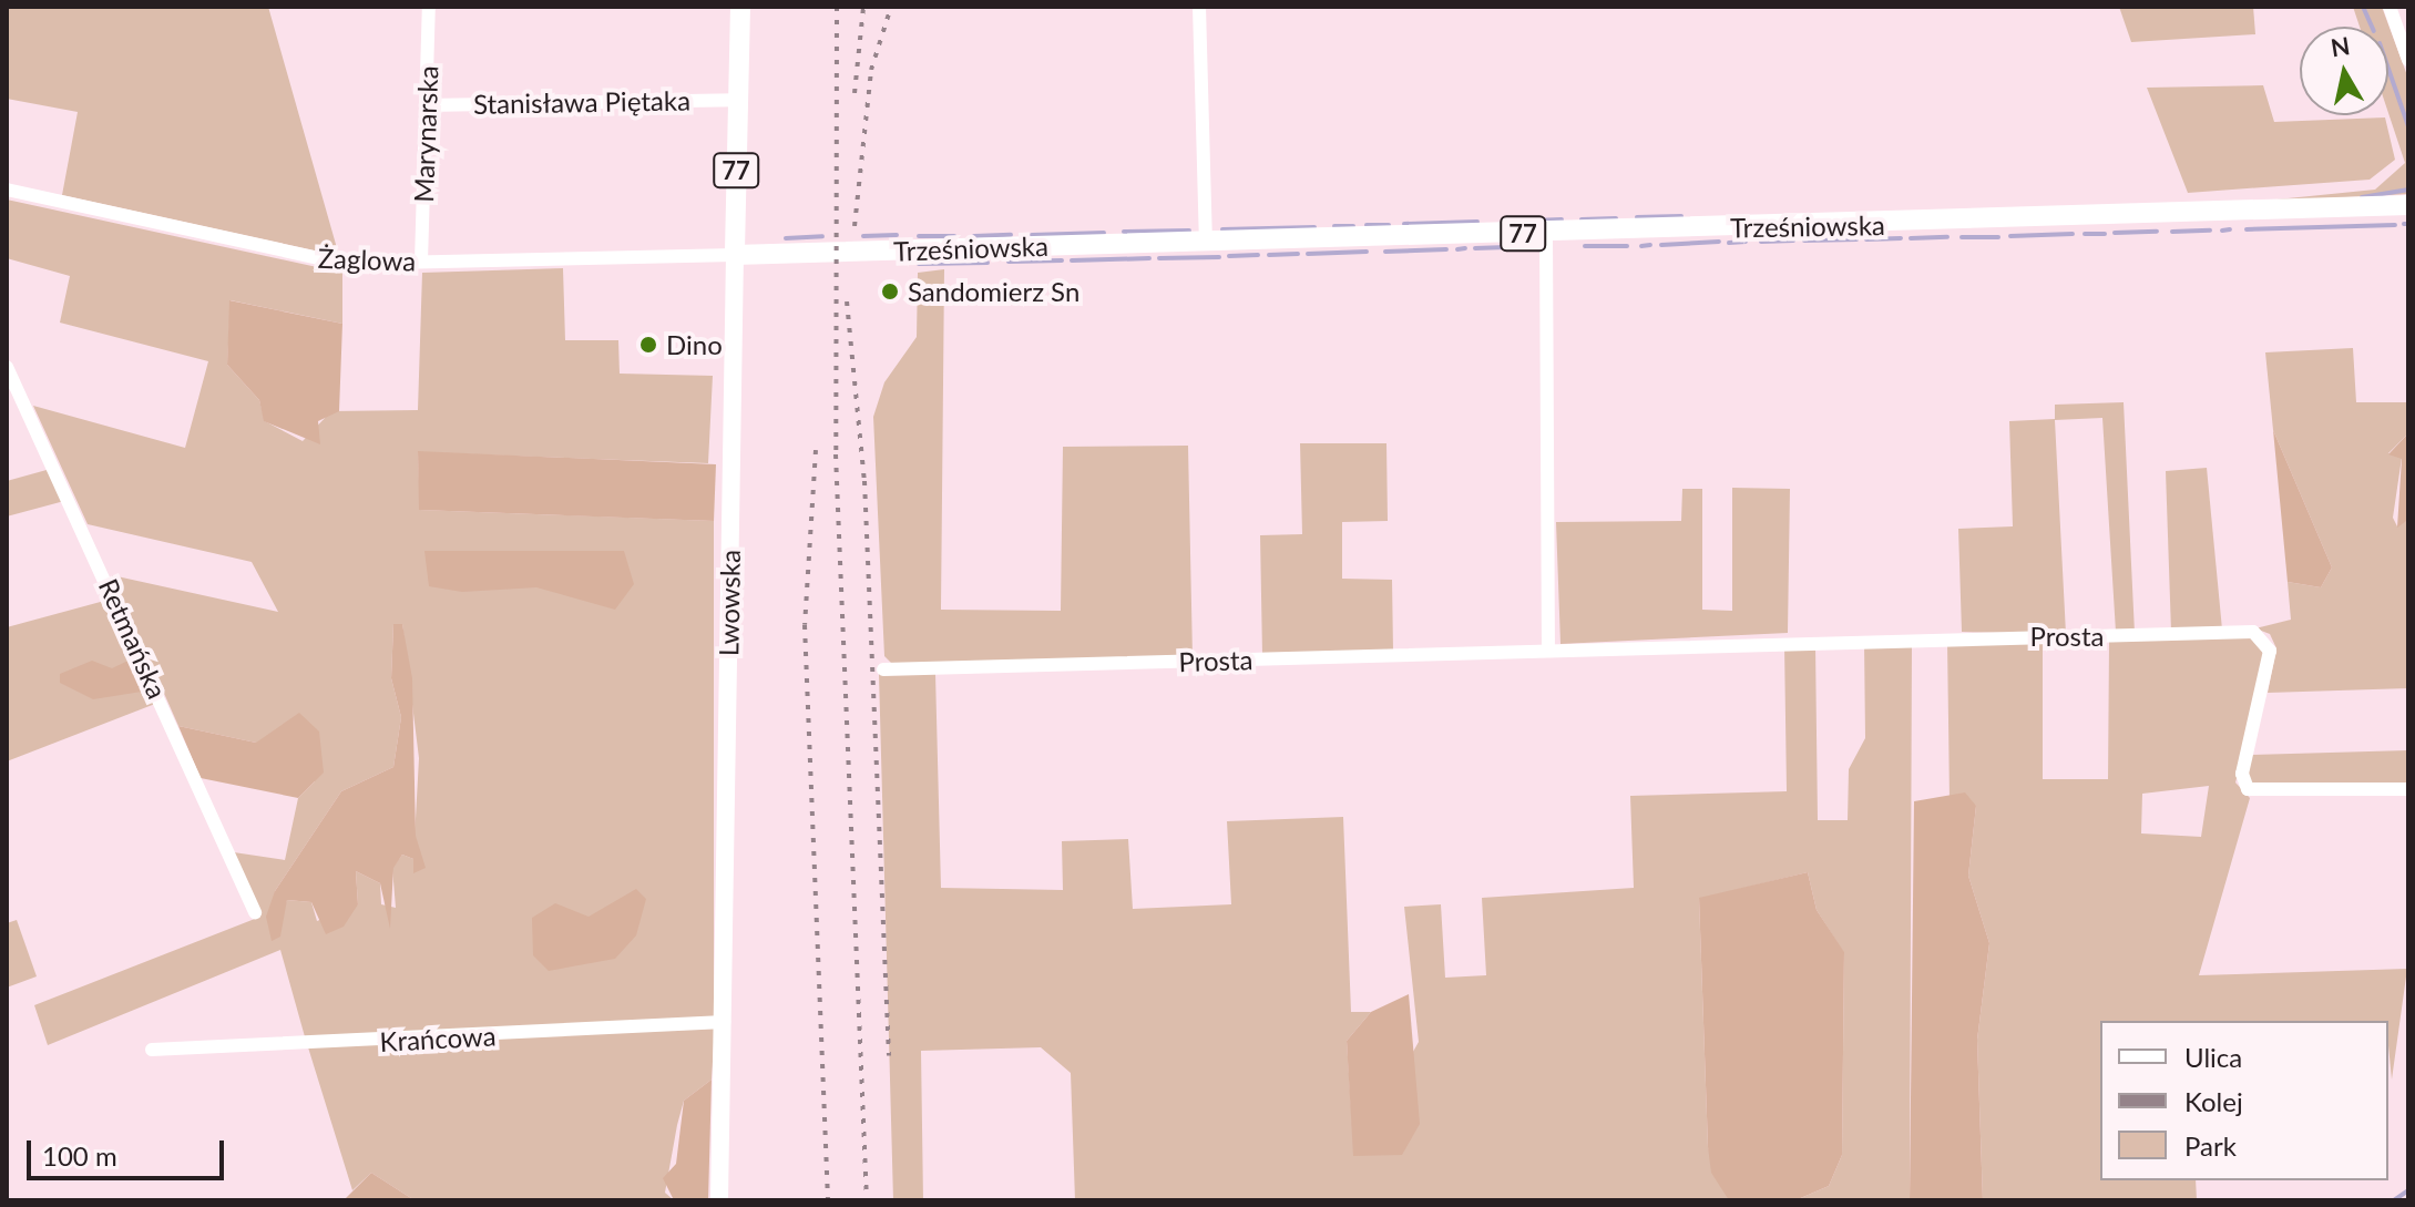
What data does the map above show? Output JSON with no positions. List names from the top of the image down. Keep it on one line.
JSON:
{"streets":{"main road":["77","Trześniowska","Lwowska"],"street":["Stanisława Piętaka","Marynarska","Żaglowa","Prosta","Retmańska","Krańcowa"]},"crossings":[["Stanisława Piętaka","Marynarska"],["Stanisława Piętaka","Lwowska"],["Marynarska","Żaglowa"],["Trześniowska","Żaglowa"],["Trześniowska","Lwowska"],["Żaglowa","Lwowska"],["Lwowska","Krańcowa"]],"places":["Sandomierz Sn","Dino"],"legend":["Ulica","Kolej","Park"],"scale_bar":"100 m","north":"top"}
